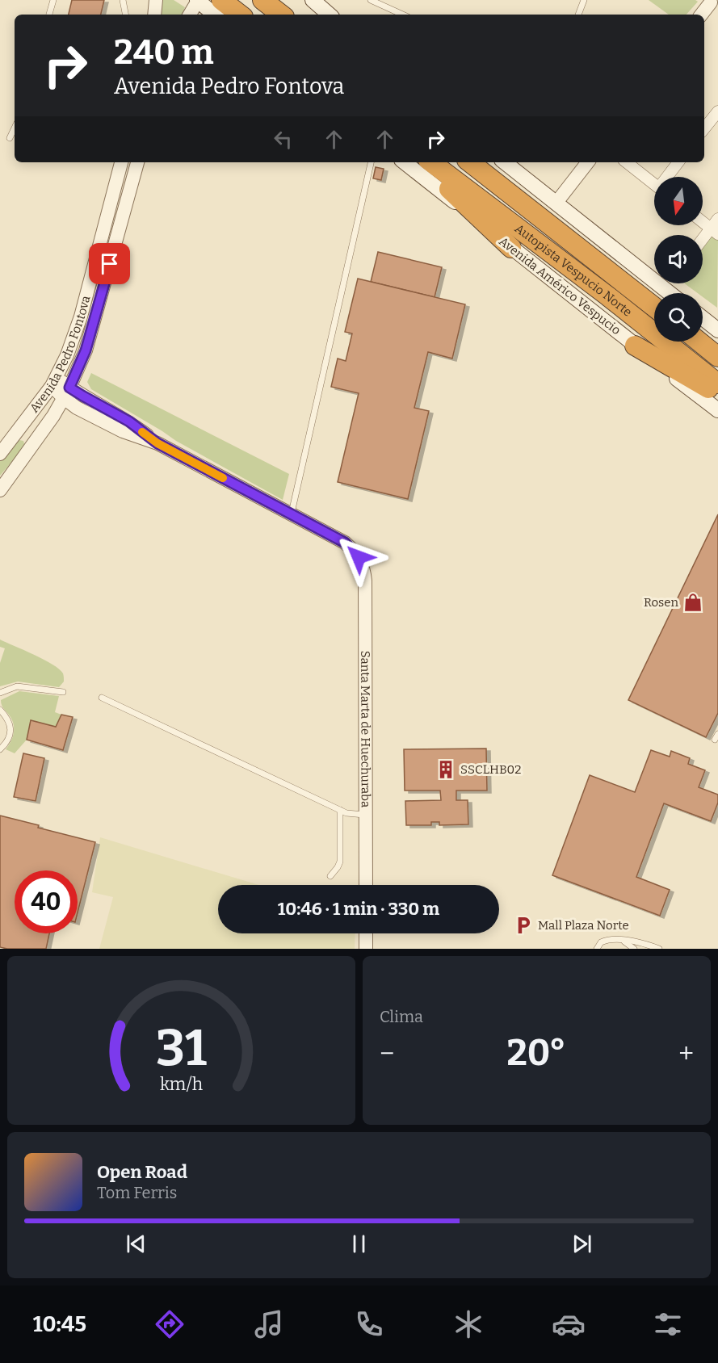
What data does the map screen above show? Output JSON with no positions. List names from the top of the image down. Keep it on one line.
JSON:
{"streets":{"highway":["Autopista Vespucio Norte"],"main road":["Avenida Américo Vespucio"],"street":["Avenida Pedro Fontova","Santa Marta de Huechuraba"]},"places":{"shop":["Rosen"],"building":["SSCLHB02"],"parking":["Mall Plaza Norte"]},"north":"bottom","page":{"turn":["240 m","Avenida Pedro Fontova"],"limit":"40","trip":"10:46 · 1 min · 330 m","tile":"Clima","heat":["−","20°","+"],"song":["Open Road","Tom Ferris"],"tabs":"10:45","gauge":["31","km/h"]}}
